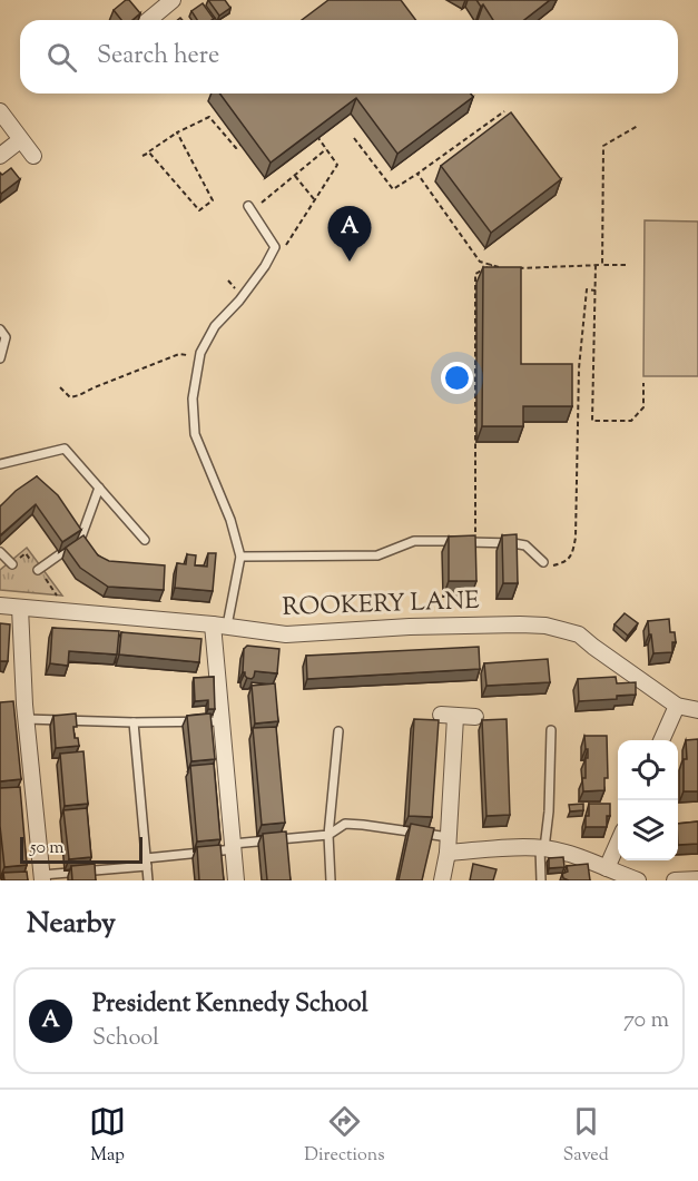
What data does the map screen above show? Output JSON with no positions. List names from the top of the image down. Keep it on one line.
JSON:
{"streets":{"street":["ROOKERY LANE"]},"scale_bar":"50 m","page":{"search":"Search here","pins":"A","scale":"50 m","heading":"Nearby","list":[{"mark":"A","name":"President Kennedy School","note":"School","value":"70 m"}],"nav":["Map","Directions","Saved"]}}
